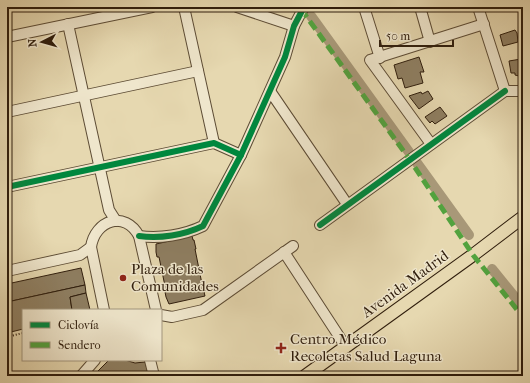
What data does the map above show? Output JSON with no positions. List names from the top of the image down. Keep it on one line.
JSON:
{"streets":{"main road":["Avenida Madrid"]},"places":{"other":["Plaza de las Comunidades"],"health":["Centro Médico Recoletas Salud Laguna"]},"legend":["Ciclovía","Sendero"],"scale_bar":"50 m","north":"left"}
